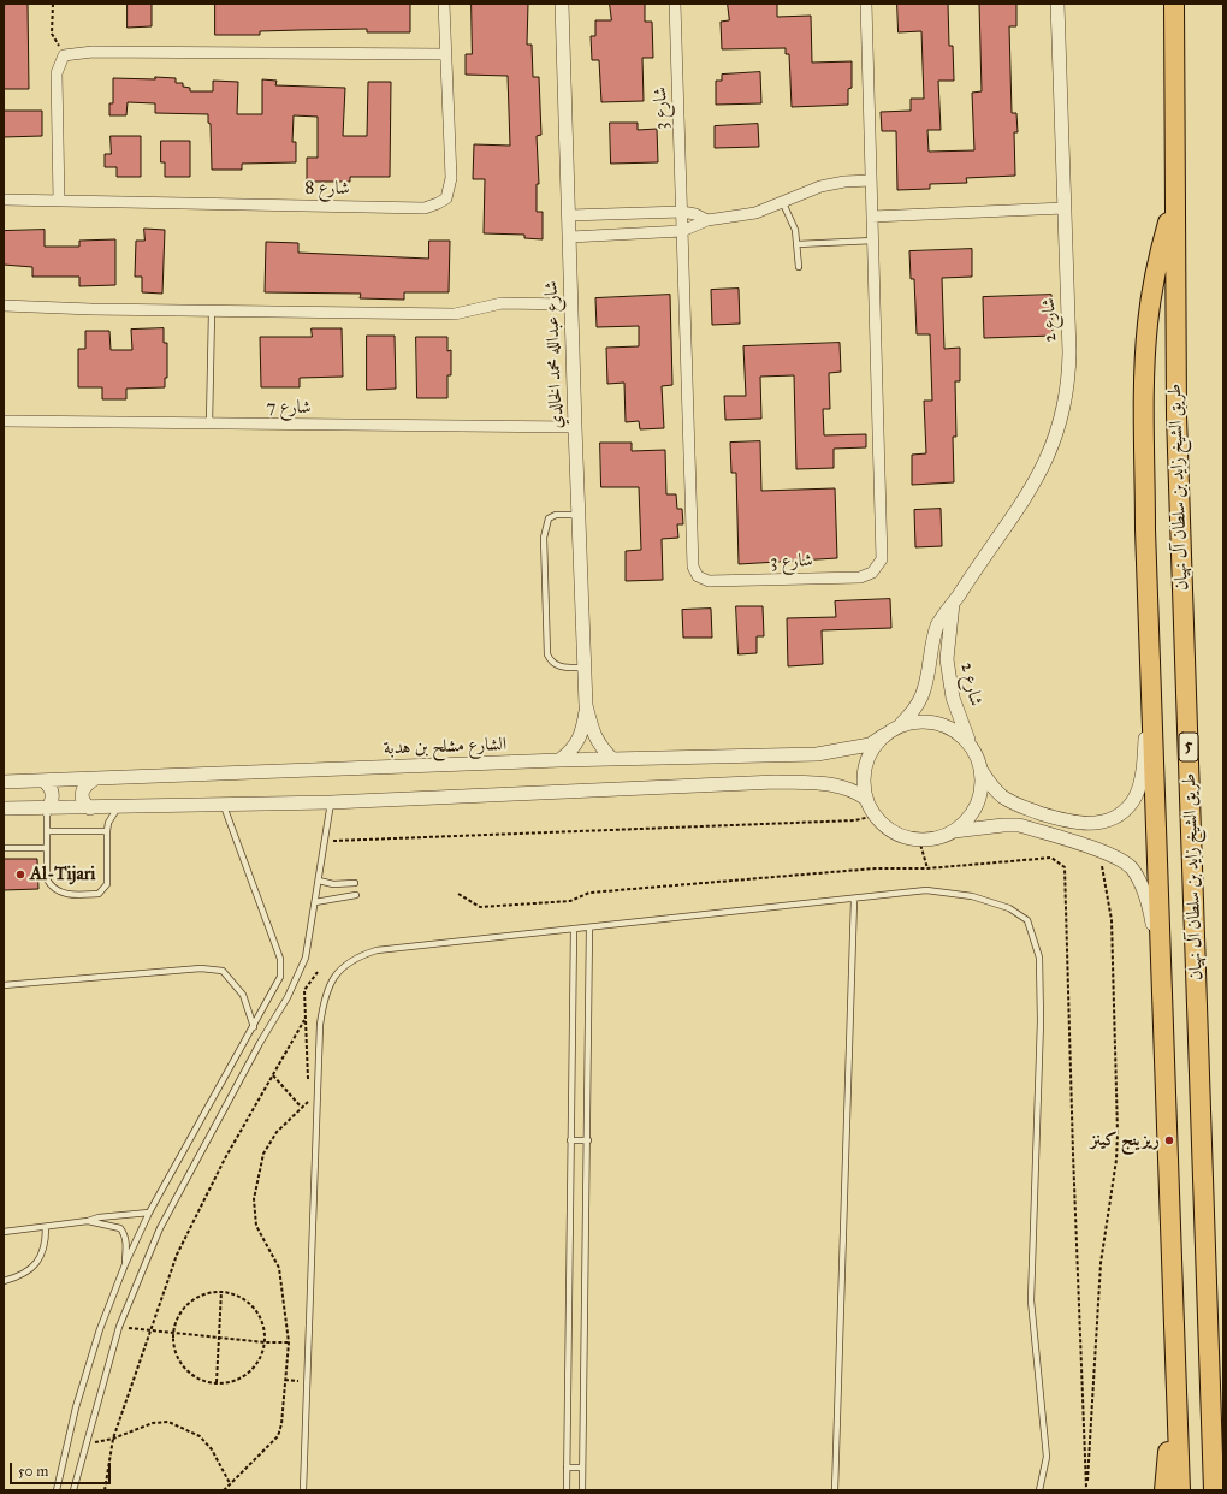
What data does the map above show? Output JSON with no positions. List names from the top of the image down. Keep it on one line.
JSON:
{"streets":{"highway":["طريق الشيخ زايد بن سلطان آل نهيان","5"],"street":["شارع 3","شارع 8","شارع 2","شارع عبدالله محمد الخالدي","شارع 7","الشارع مشلح بن هدبة"]},"crossings":[["شارع 2","الشارع مشلح بن هدبة"],["شارع عبدالله محمد الخالدي","شارع 7"],["شارع عبدالله محمد الخالدي","الشارع مشلح بن هدبة"]],"places":["Al-Tijari","ريزينج كينز"],"scale_bar":"50 m"}
